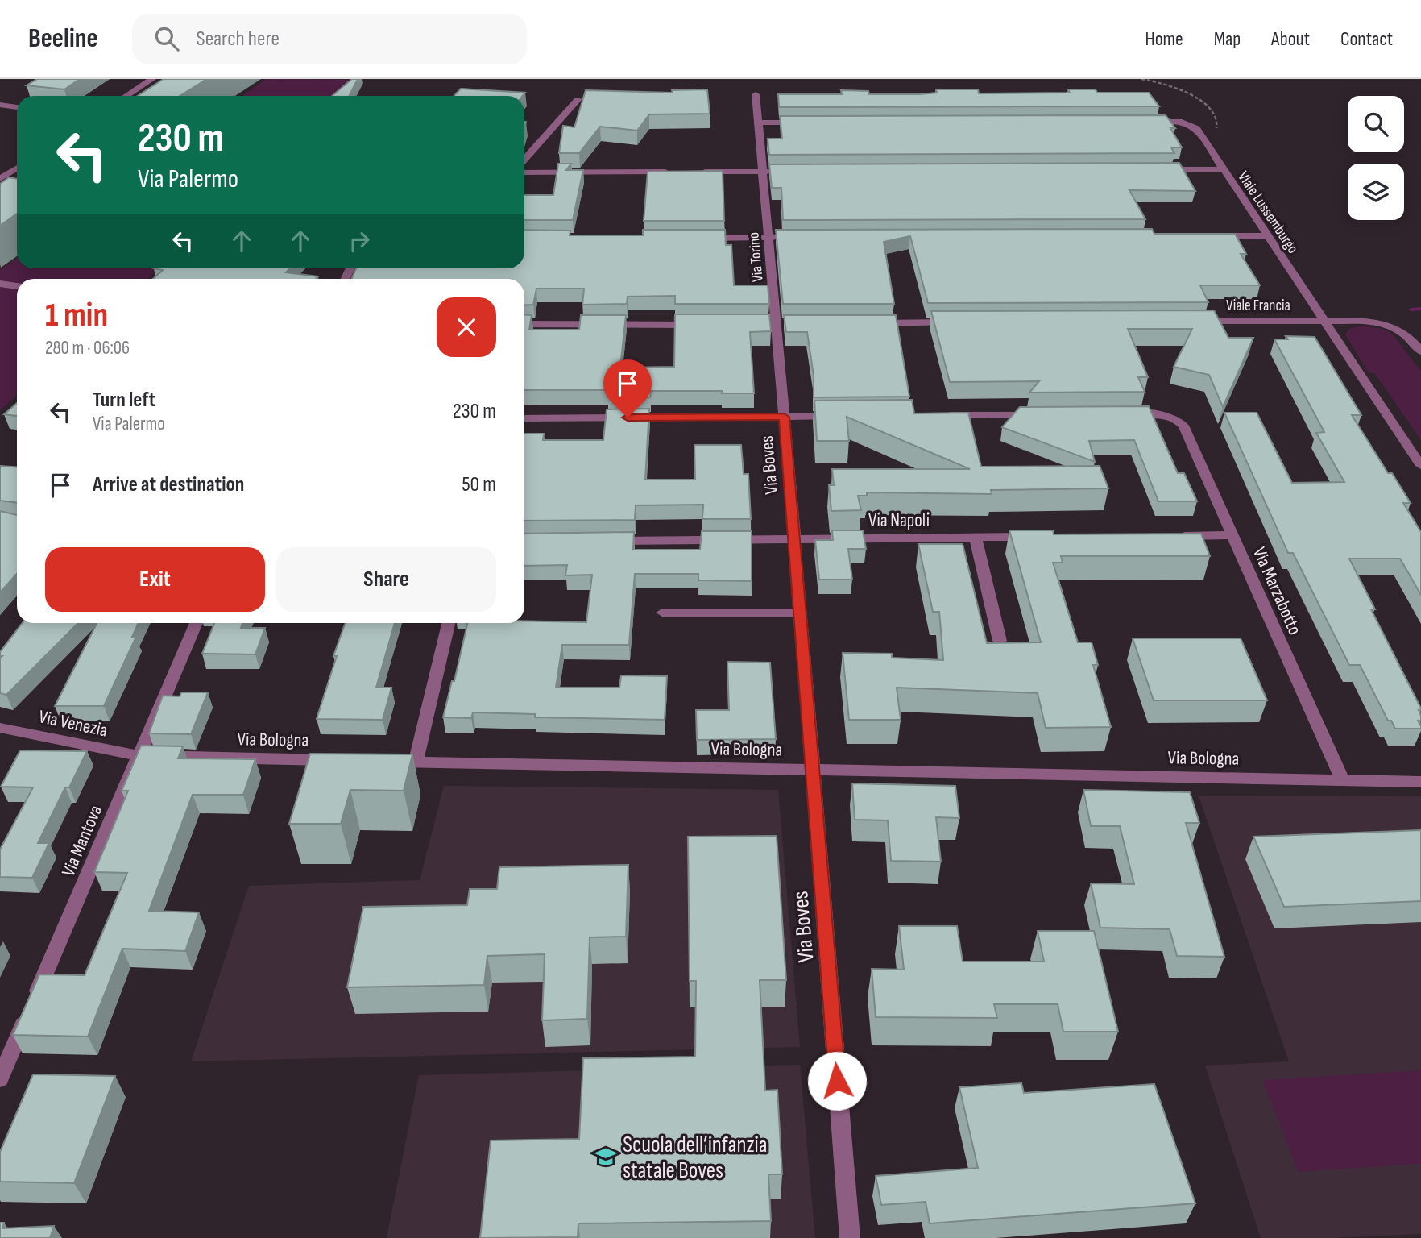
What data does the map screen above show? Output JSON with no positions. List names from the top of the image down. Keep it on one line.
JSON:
{"streets":{"street":["Viale Lussemburgo","Via Torino","Viale Francia","Via Boves","Via Napoli","Via Marzabotto","Via Venezia","Via Bologna","Via Mantova"]},"crossings":[["Viale Lussemburgo","Viale Francia"],["Via Torino","Via Boves"],["Via Boves","Via Napoli"],["Via Boves","Via Bologna"],["Via Marzabotto","Via Bologna"],["Via Venezia","Via Bologna"],["Via Venezia","Via Mantova"],["Via Bologna","Via Mantova"]],"places":{"school or university":["Scuola dell’infanzia statale Boves"]},"page":{"header":"Beeline","search":"Search here","nav":["Home","Map","About","Contact"],"turn":["230 m","Via Palermo"],"heading":["1 min","280 m · 06:06"],"list":[{"name":"Turn left","note":"Via Palermo","value":"230 m"},{"name":"Arrive at destination","value":"50 m"}],"buttons":["Exit","Share"]}}
